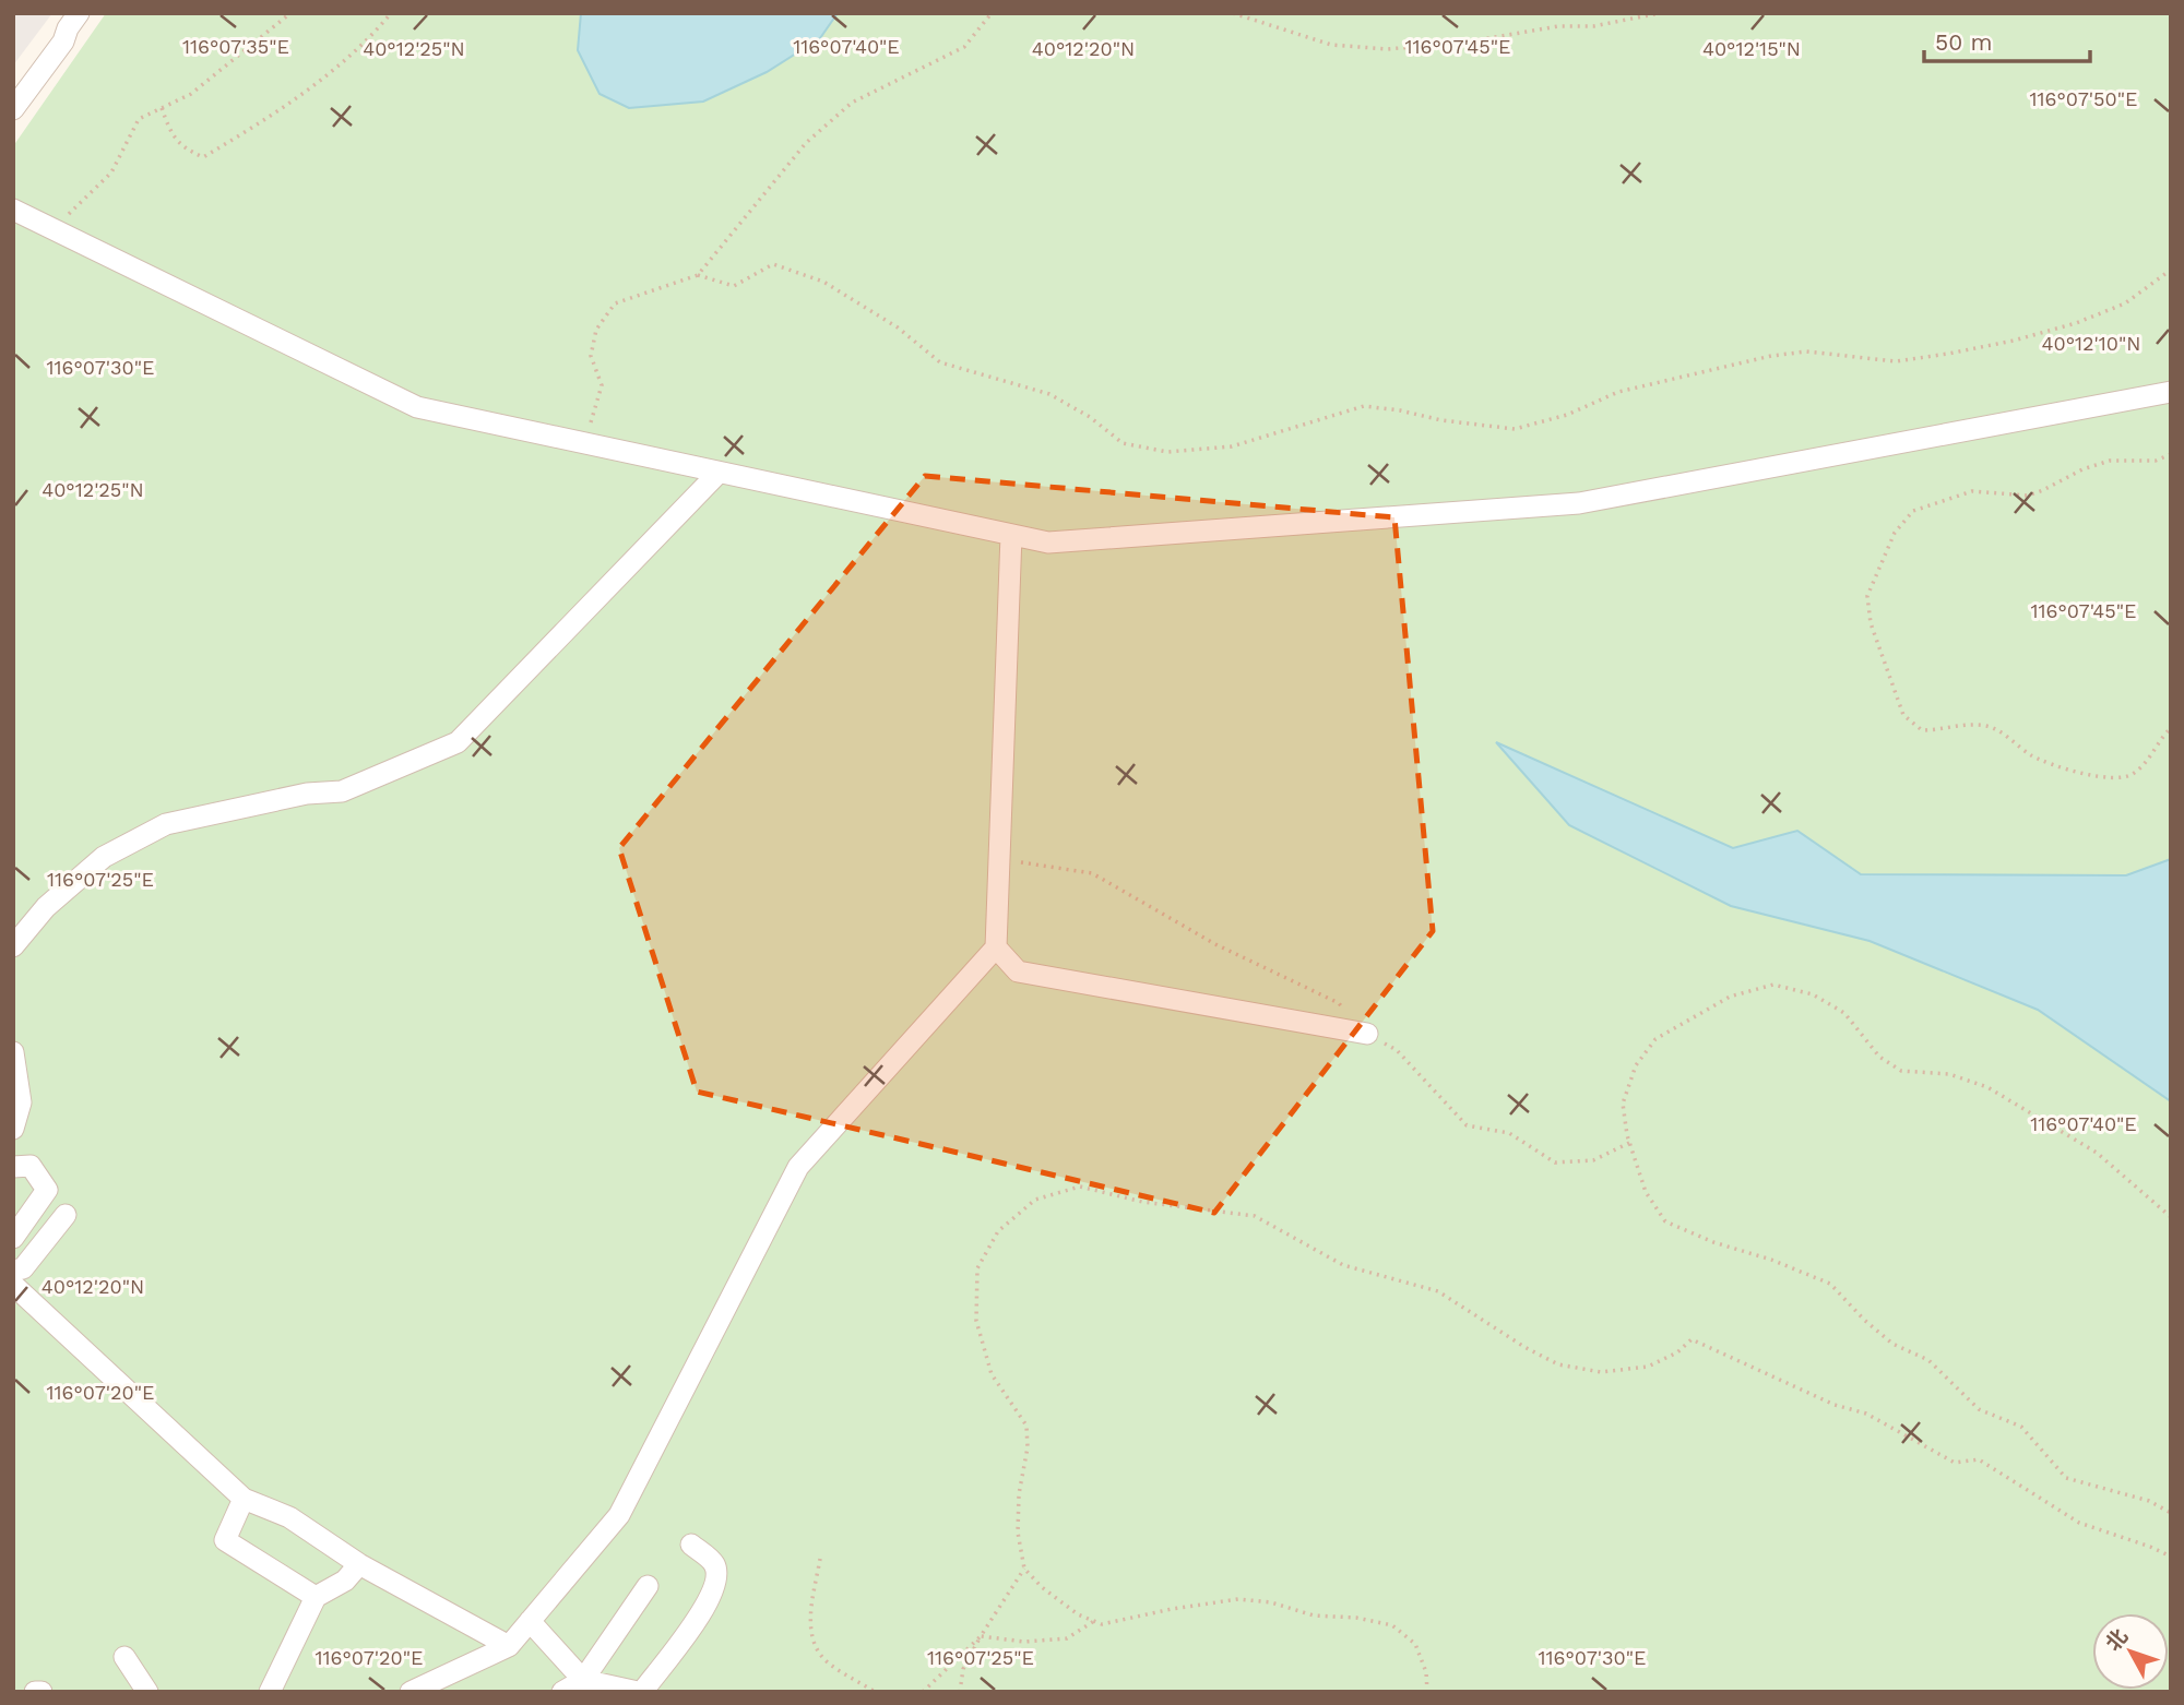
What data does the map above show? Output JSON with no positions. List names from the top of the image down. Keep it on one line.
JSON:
{"scale_bar":"50 m","north":"top left","coordinates":["116°07'35\"E","116°07'45\"E","116°07'40\"E","40°12'25\"N","40°12'20\"N","40°12'15\"N","116°07'50\"E","40°12'10\"N","116°07'30\"E","116°07'25\"E","116°07'20\"E"]}
